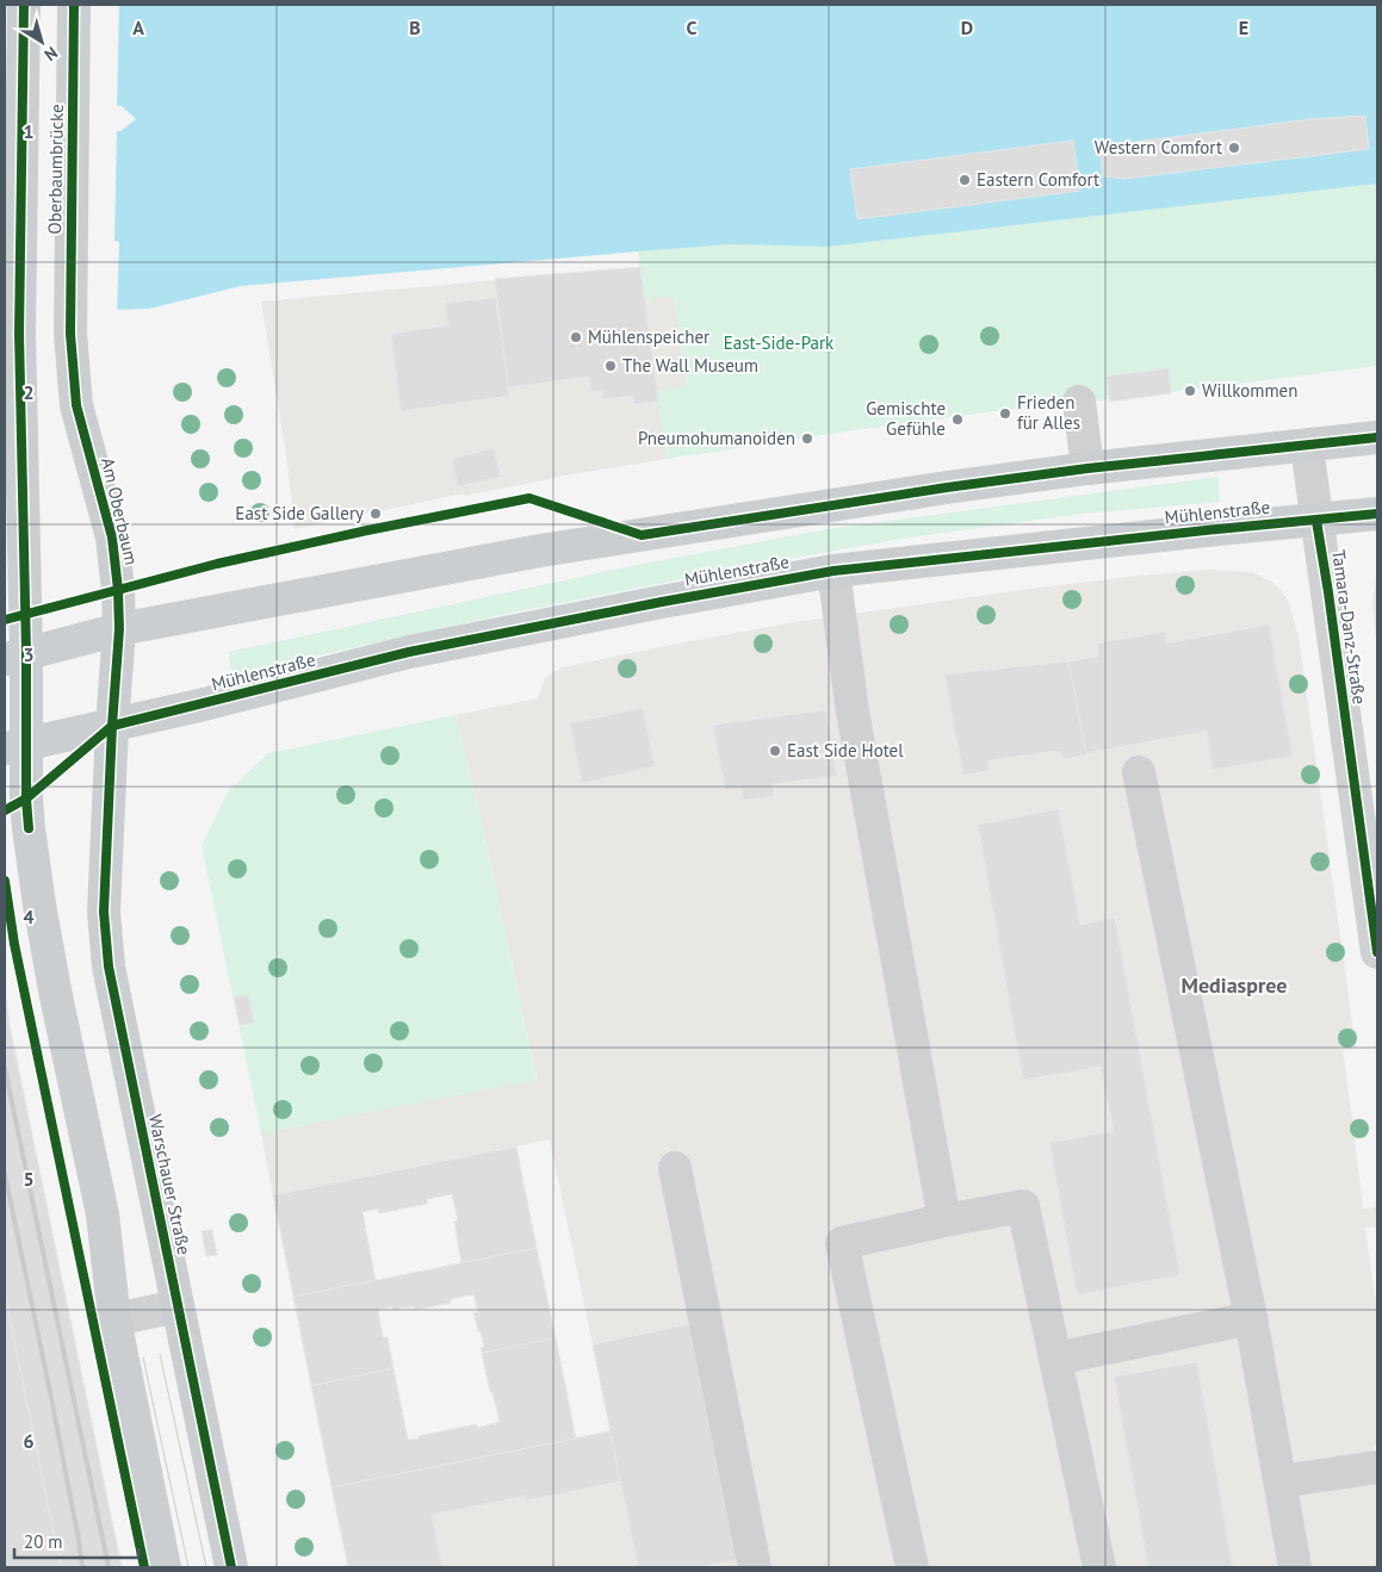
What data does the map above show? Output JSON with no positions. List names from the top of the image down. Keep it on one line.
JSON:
{"streets":{"main road":["Oberbaumbrücke","Am Oberbaum","Mühlenstraße","Warschauer Straße"],"street":["Tamara-Danz-Straße"]},"crossings":[["Oberbaumbrücke","Am Oberbaum"],["Am Oberbaum","Mühlenstraße"],["Am Oberbaum","Warschauer Straße"],["Mühlenstraße","Tamara-Danz-Straße"]],"districts":["Mediaspree"],"parks":["East-Side-Park"],"places":["Western Comfort","Eastern Comfort","Mühlenspeicher","The Wall Museum","Willkommen","Frieden für Alles","Gemischte Gefühle","Pneumohumanoiden","East Side Gallery","East Side Hotel"],"scale_bar":"20 m","north":"bottom right","grid":{"columns":["A","B","C","D","E"],"rows":["1","2","3","4","5","6"]}}
